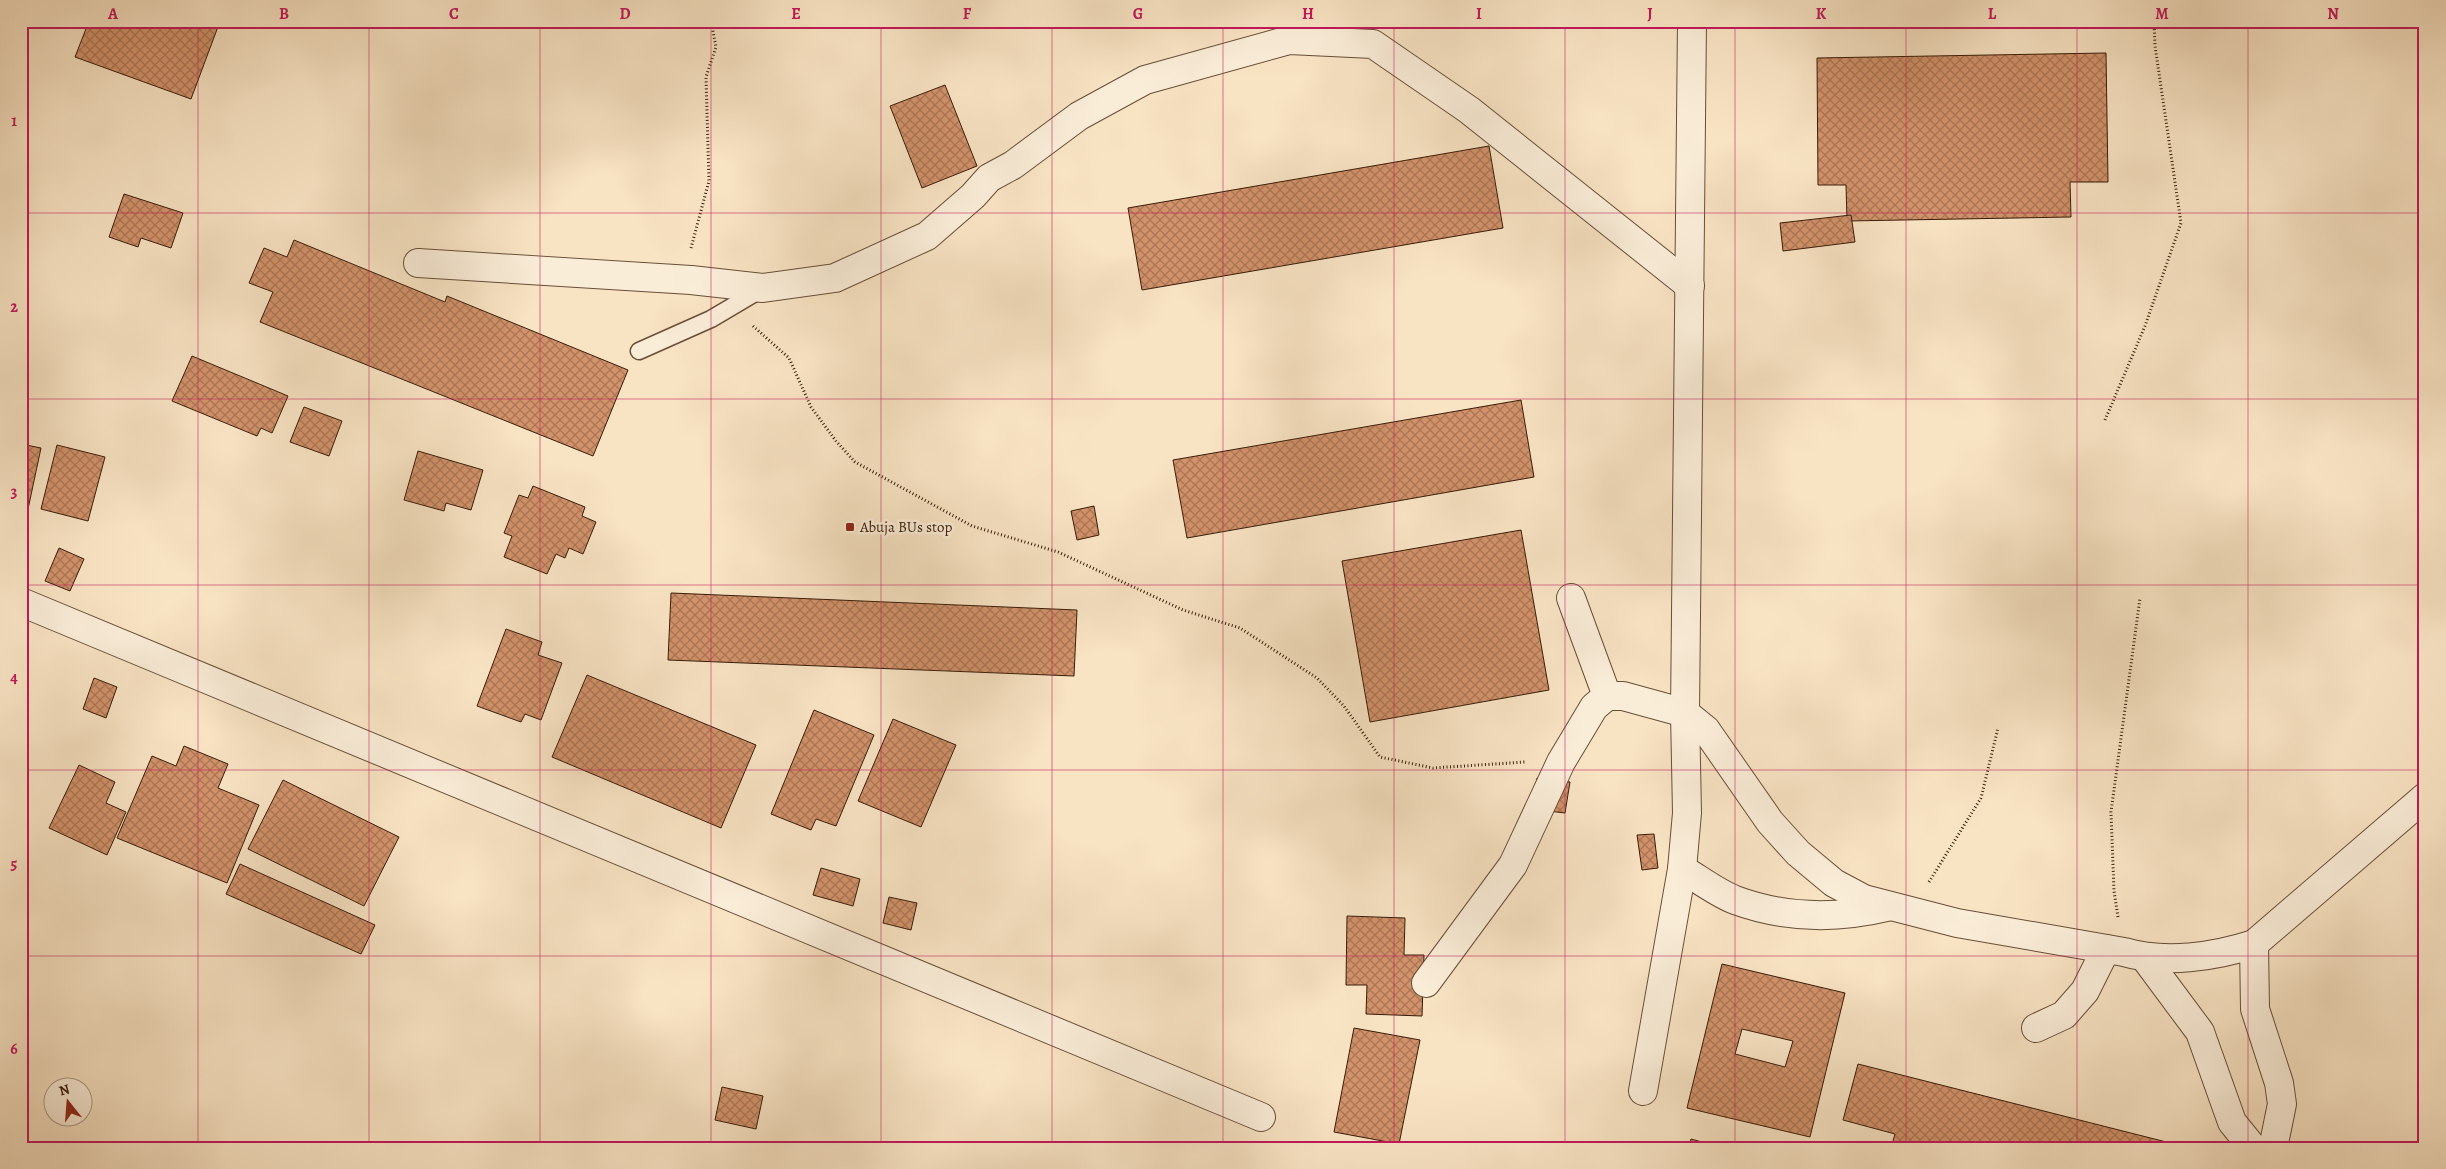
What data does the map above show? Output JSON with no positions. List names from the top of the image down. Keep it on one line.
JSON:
{"places":{"transit":["Abuja BUs stop"]},"north":"top","grid":{"columns":["A","B","C","D","E","F","G","H","I","J","K","L","M","N"],"rows":["1","2","3","4","5","6"]}}
